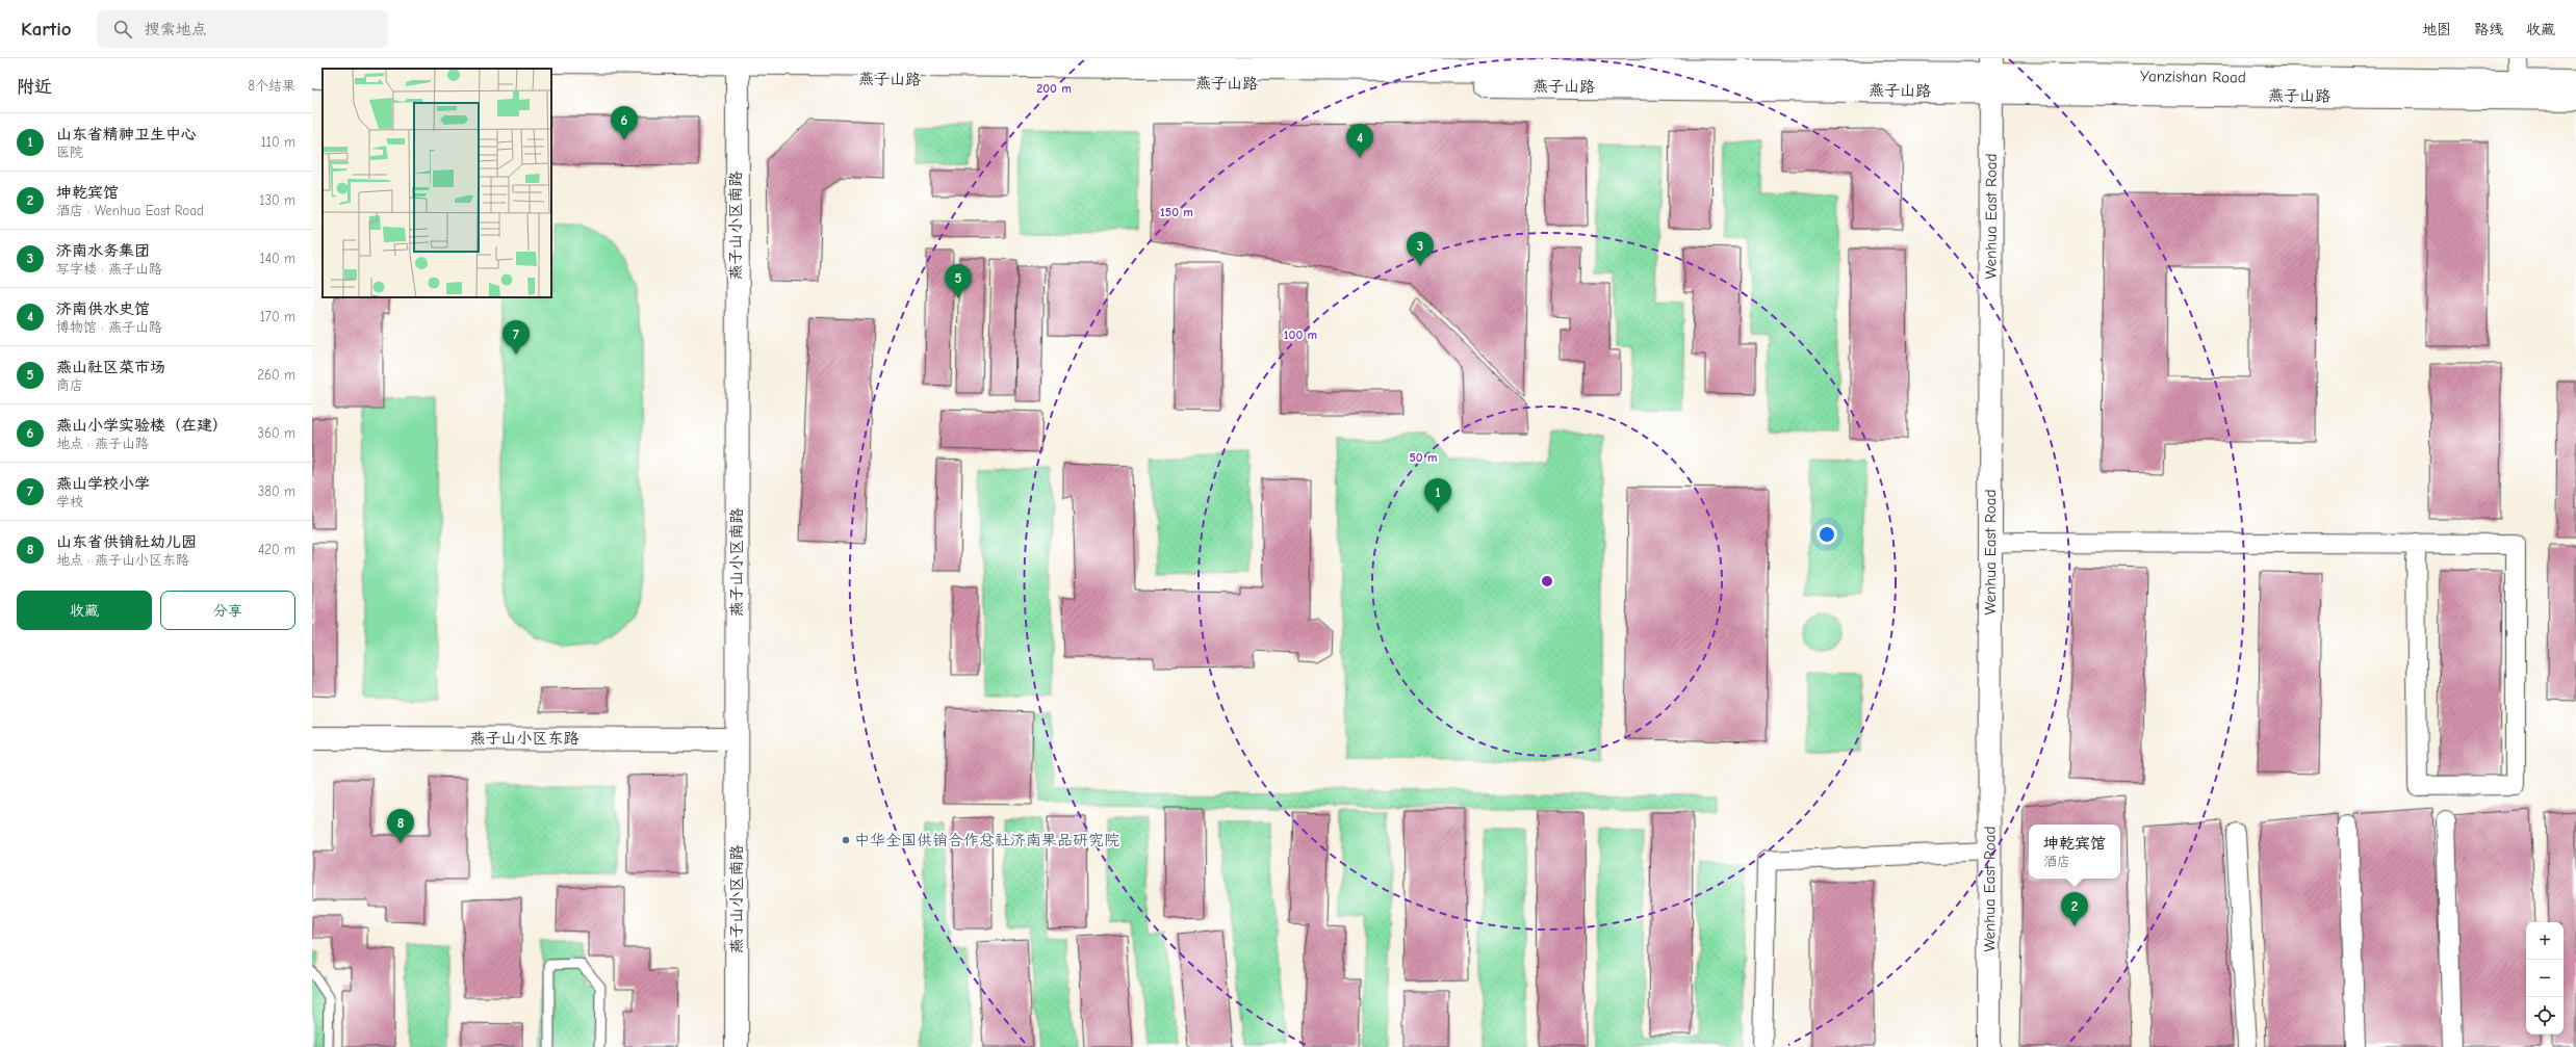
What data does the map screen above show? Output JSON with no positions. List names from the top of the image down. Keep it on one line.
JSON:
{"streets":{"street":["Yanzishan Road","燕子山路","Wenhua East Road","燕子山小区南路","燕子山小区东路"]},"crossings":[["Yanzishan Road","燕子山路"],["Yanzishan Road","Wenhua East Road"],["Yanzishan Road","燕子山小区南路"],["燕子山路","Wenhua East Road"],["燕子山路","燕子山小区南路"],["燕子山小区南路","燕子山小区东路"]],"places":["中华全国供销合作总社济南果品研究院"],"page":{"header":"Kartio","search":"搜索地点","nav":["地图","路线","收藏"],"heading":["附近","8个结果"],"pins":["6","4","3","5","7","1","8","2"],"list":[{"mark":"1","name":"山东省精神卫生中心","note":"医院","value":"110 m"},{"mark":"2","name":"坤乾宾馆","note":"酒店 · Wenhua East Road","value":"130 m"},{"mark":"3","name":"济南水务集团","note":"写字楼 · 燕子山路","value":"140 m"},{"mark":"4","name":"济南供水史馆","note":"博物馆 · 燕子山路","value":"170 m"},{"mark":"5","name":"燕山社区菜市场","note":"商店","value":"260 m"},{"mark":"6","name":"燕山小学实验楼（在建）","note":"地点 · 燕子山路","value":"360 m"},{"mark":"7","name":"燕山学校小学","note":"学校","value":"380 m"},{"mark":"8","name":"山东省供销社幼儿园","note":"地点 · 燕子山小区东路","value":"420 m"}],"buttons":["收藏","分享"],"popup":["坤乾宾馆","酒店"],"map_buttons":["+","−"]},"rings":["200 m","150 m","100 m","50 m"]}
